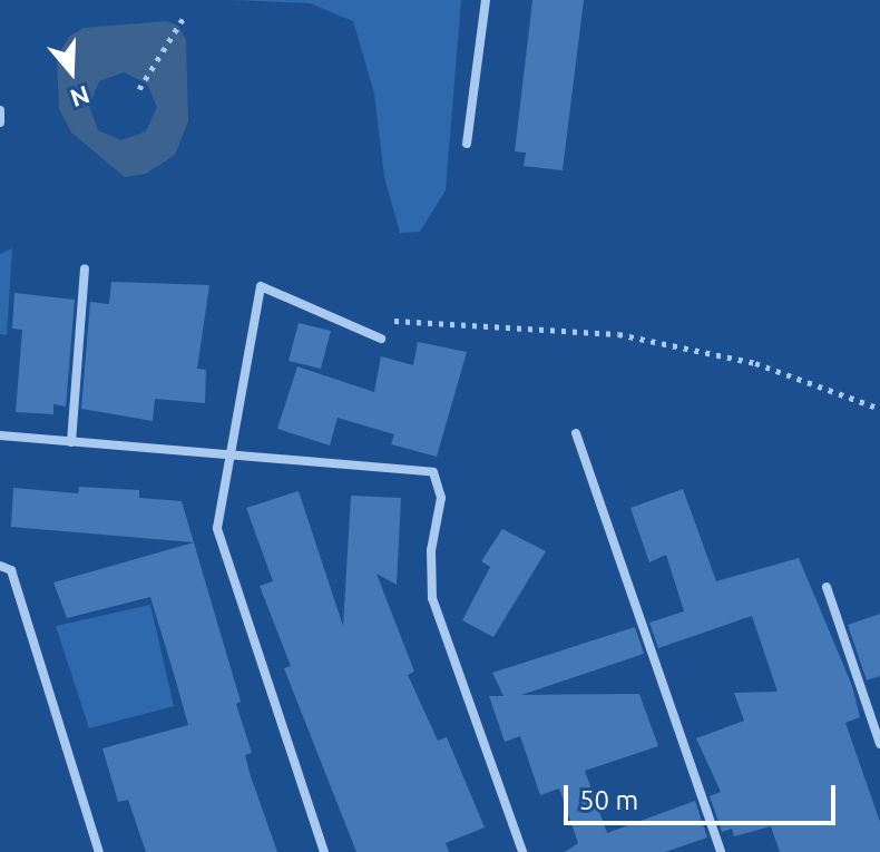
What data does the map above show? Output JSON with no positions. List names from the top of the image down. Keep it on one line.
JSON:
{"scale_bar":"50 m","north":"bottom"}
